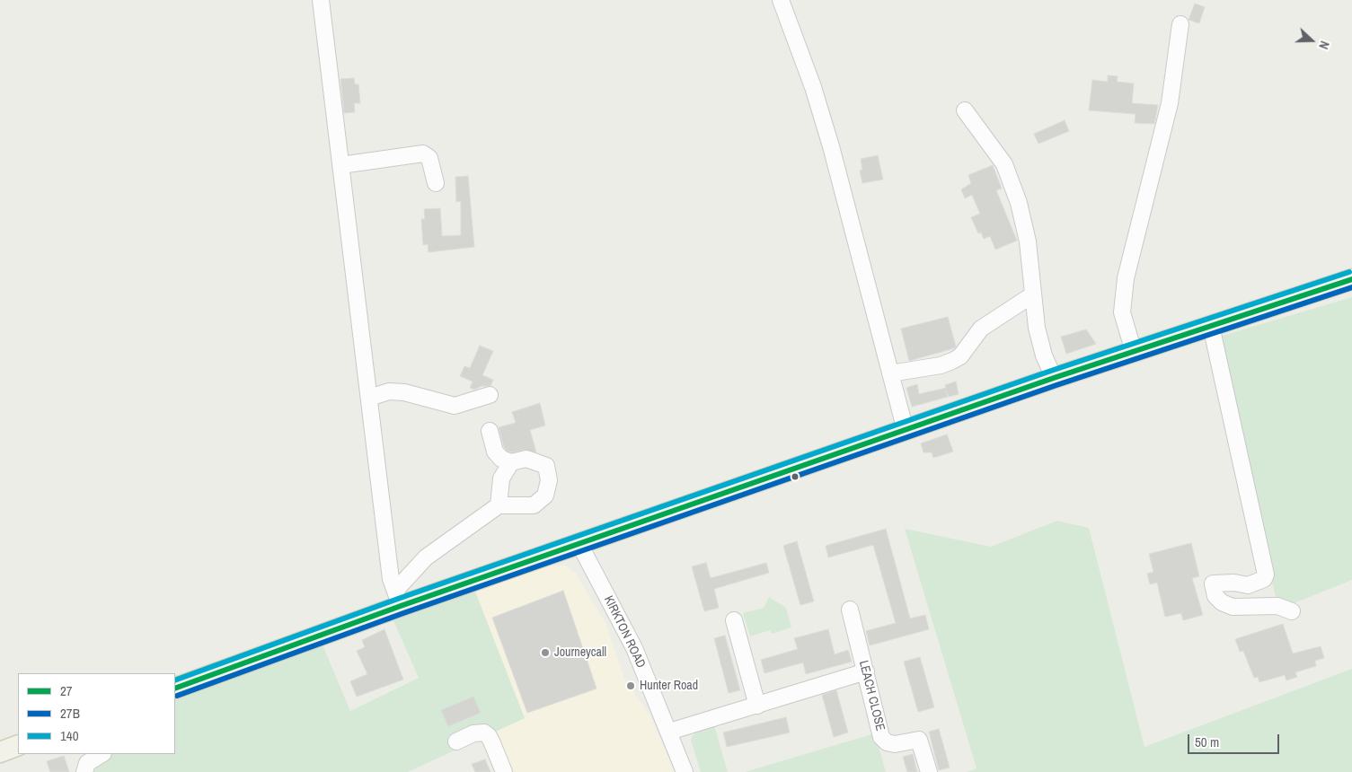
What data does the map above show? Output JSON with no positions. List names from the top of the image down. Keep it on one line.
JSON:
{"streets":{"street":["KIRKTON ROAD","LEACH CLOSE"]},"places":["Journeycall","Hunter Road"],"lines":["transit line 140","transit line 27","transit line 27B"],"legend":["27","27B","140"],"scale_bar":"50 m","north":"right"}
